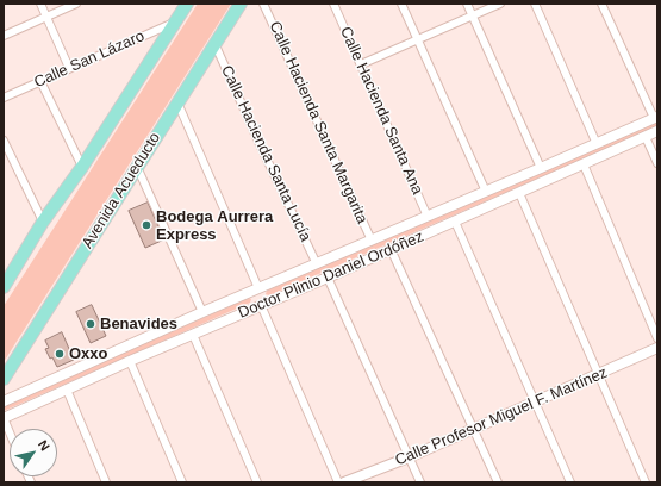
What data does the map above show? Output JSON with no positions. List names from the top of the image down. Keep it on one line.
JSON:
{"streets":{"main road":["Avenida Acueducto"],"street":["Calle San Lázaro","Calle Hacienda Santa Ana","Calle Hacienda Santa Margarita","Calle Hacienda Santa Lucía","Doctor Plinio Daniel Ordóñez","Calle Profesor Miguel F. Martínez"]},"crossings":[["Calle Hacienda Santa Ana","Doctor Plinio Daniel Ordóñez"],["Calle Hacienda Santa Margarita","Doctor Plinio Daniel Ordóñez"],["Calle Hacienda Santa Lucía","Avenida Acueducto"],["Calle Hacienda Santa Lucía","Doctor Plinio Daniel Ordóñez"]],"places":["Bodega Aurrera Express","Benavides","Oxxo"],"north":"top right"}
